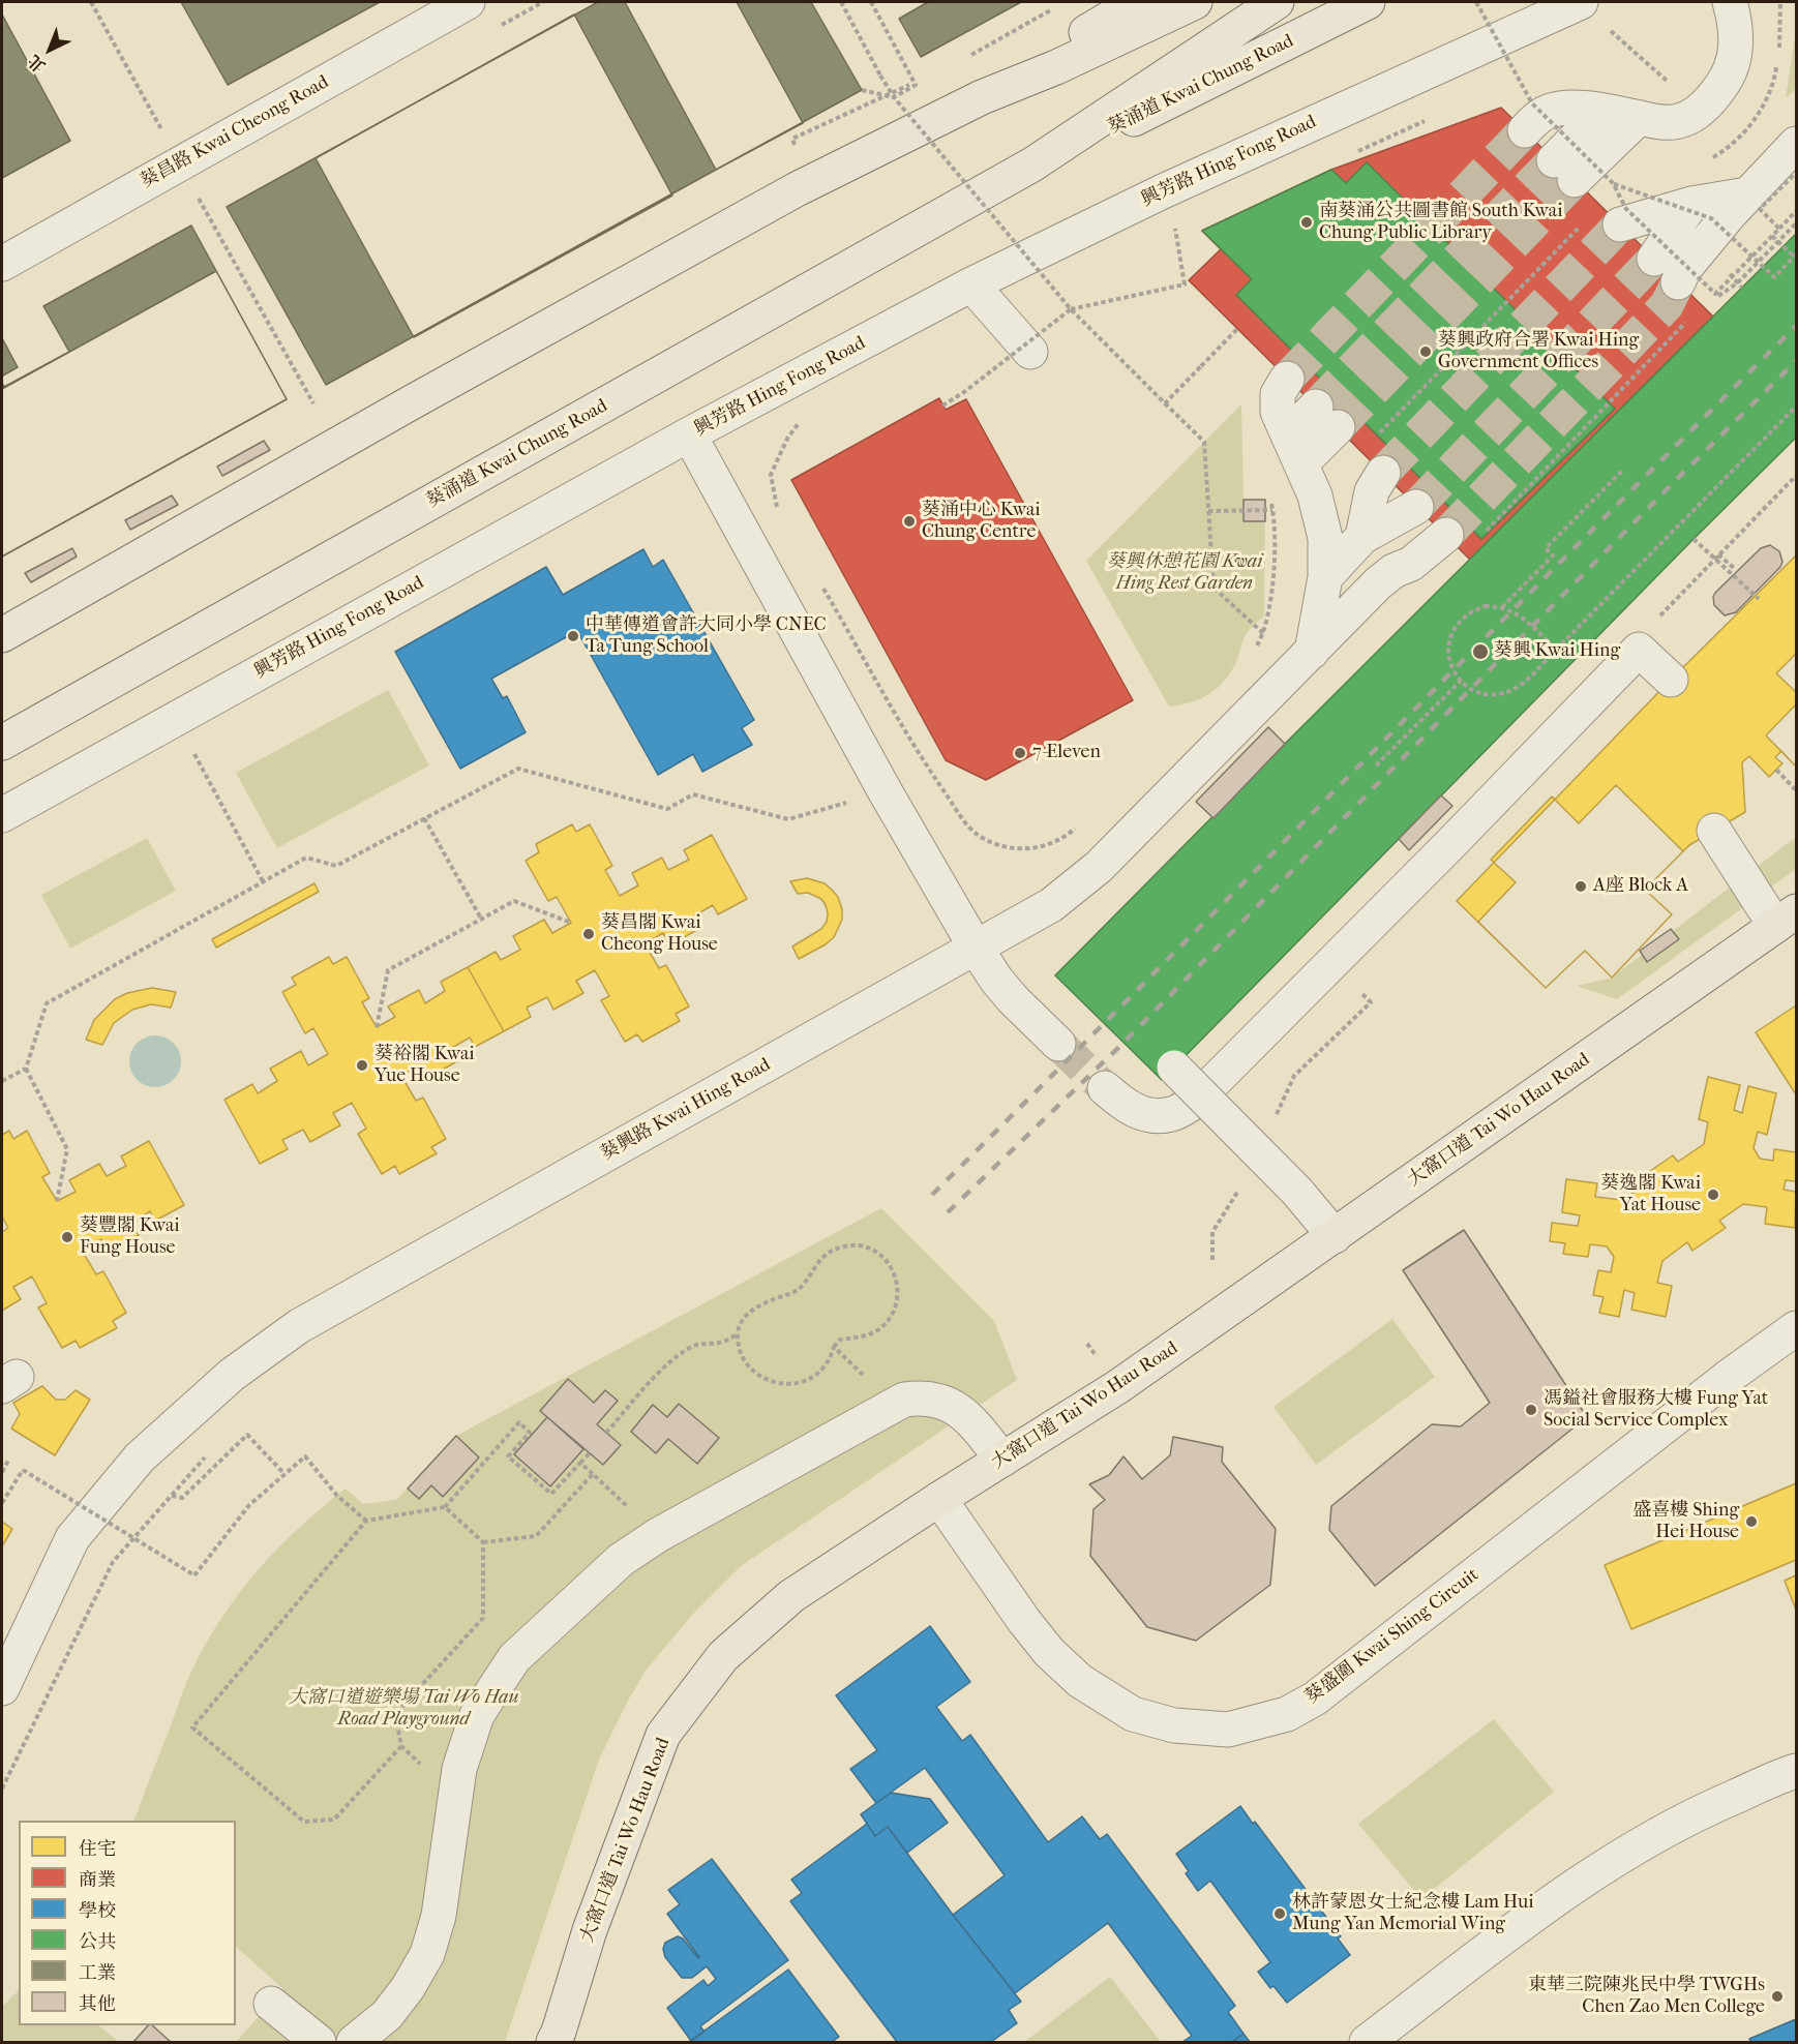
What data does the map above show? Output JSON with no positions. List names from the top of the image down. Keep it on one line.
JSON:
{"streets":{"main road":["葵涌道 Kwai Chung Road","大窩口道 Tai Wo Hau Road"],"street":["葵昌路 Kwai Cheong Road","興芳路 Hing Fong Road","葵興路 Kwai Hing Road","葵盛圍 Kwai Shing Circuit"]},"crossings":[["大窩口道 Tai Wo Hau Road","葵盛圍 Kwai Shing Circuit"]],"parks":["葵興休憩花園 Kwai Hing Rest Garden","大窩口道遊樂場 Tai Wo Hau Road Playground"],"places":["南葵涌公共圖書館 South Kwai Chung Public Library","葵興政府合署 Kwai Hing Government Offices","葵涌中心 Kwai Chung Centre","中華傳道會許大同小學 CNEC Ta Tung School","葵興 Kwai Hing","7-Eleven","A座 Block A","葵昌閣 Kwai Cheong House","葵裕閣 Kwai Yue House","葵逸閣 Kwai Yat House","葵豐閣 Kwai Fung House","馮鎰社會服務大樓 Fung Yat Social Service Complex","盛喜樓 Shing Hei House","林許蒙恩女士紀念樓 Lam Hui Mung Yan Memorial Wing","東華三院陳兆民中學 TWGHs Chen Zao Men College"],"legend":["住宅","商業","學校","公共","工業","其他"],"north":"bottom left"}
